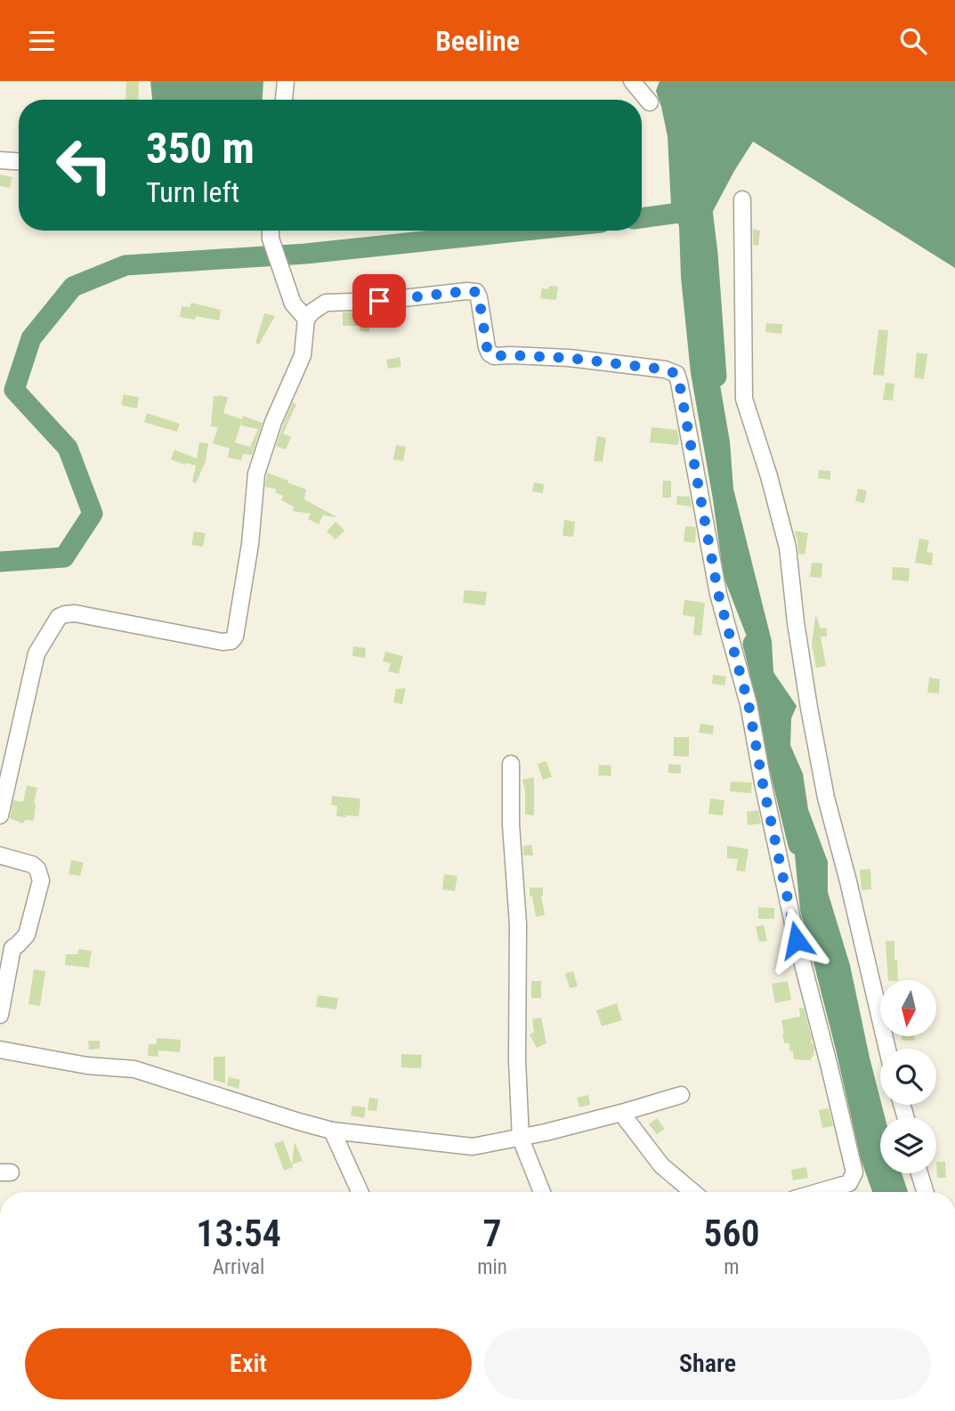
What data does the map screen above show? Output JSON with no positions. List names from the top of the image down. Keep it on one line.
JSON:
{"north":"bottom","page":{"header":"Beeline","turn":["350 m","Turn left"],"eta":["13:54","Arrival","7","min","560","m"],"buttons":["Exit","Share"]}}
